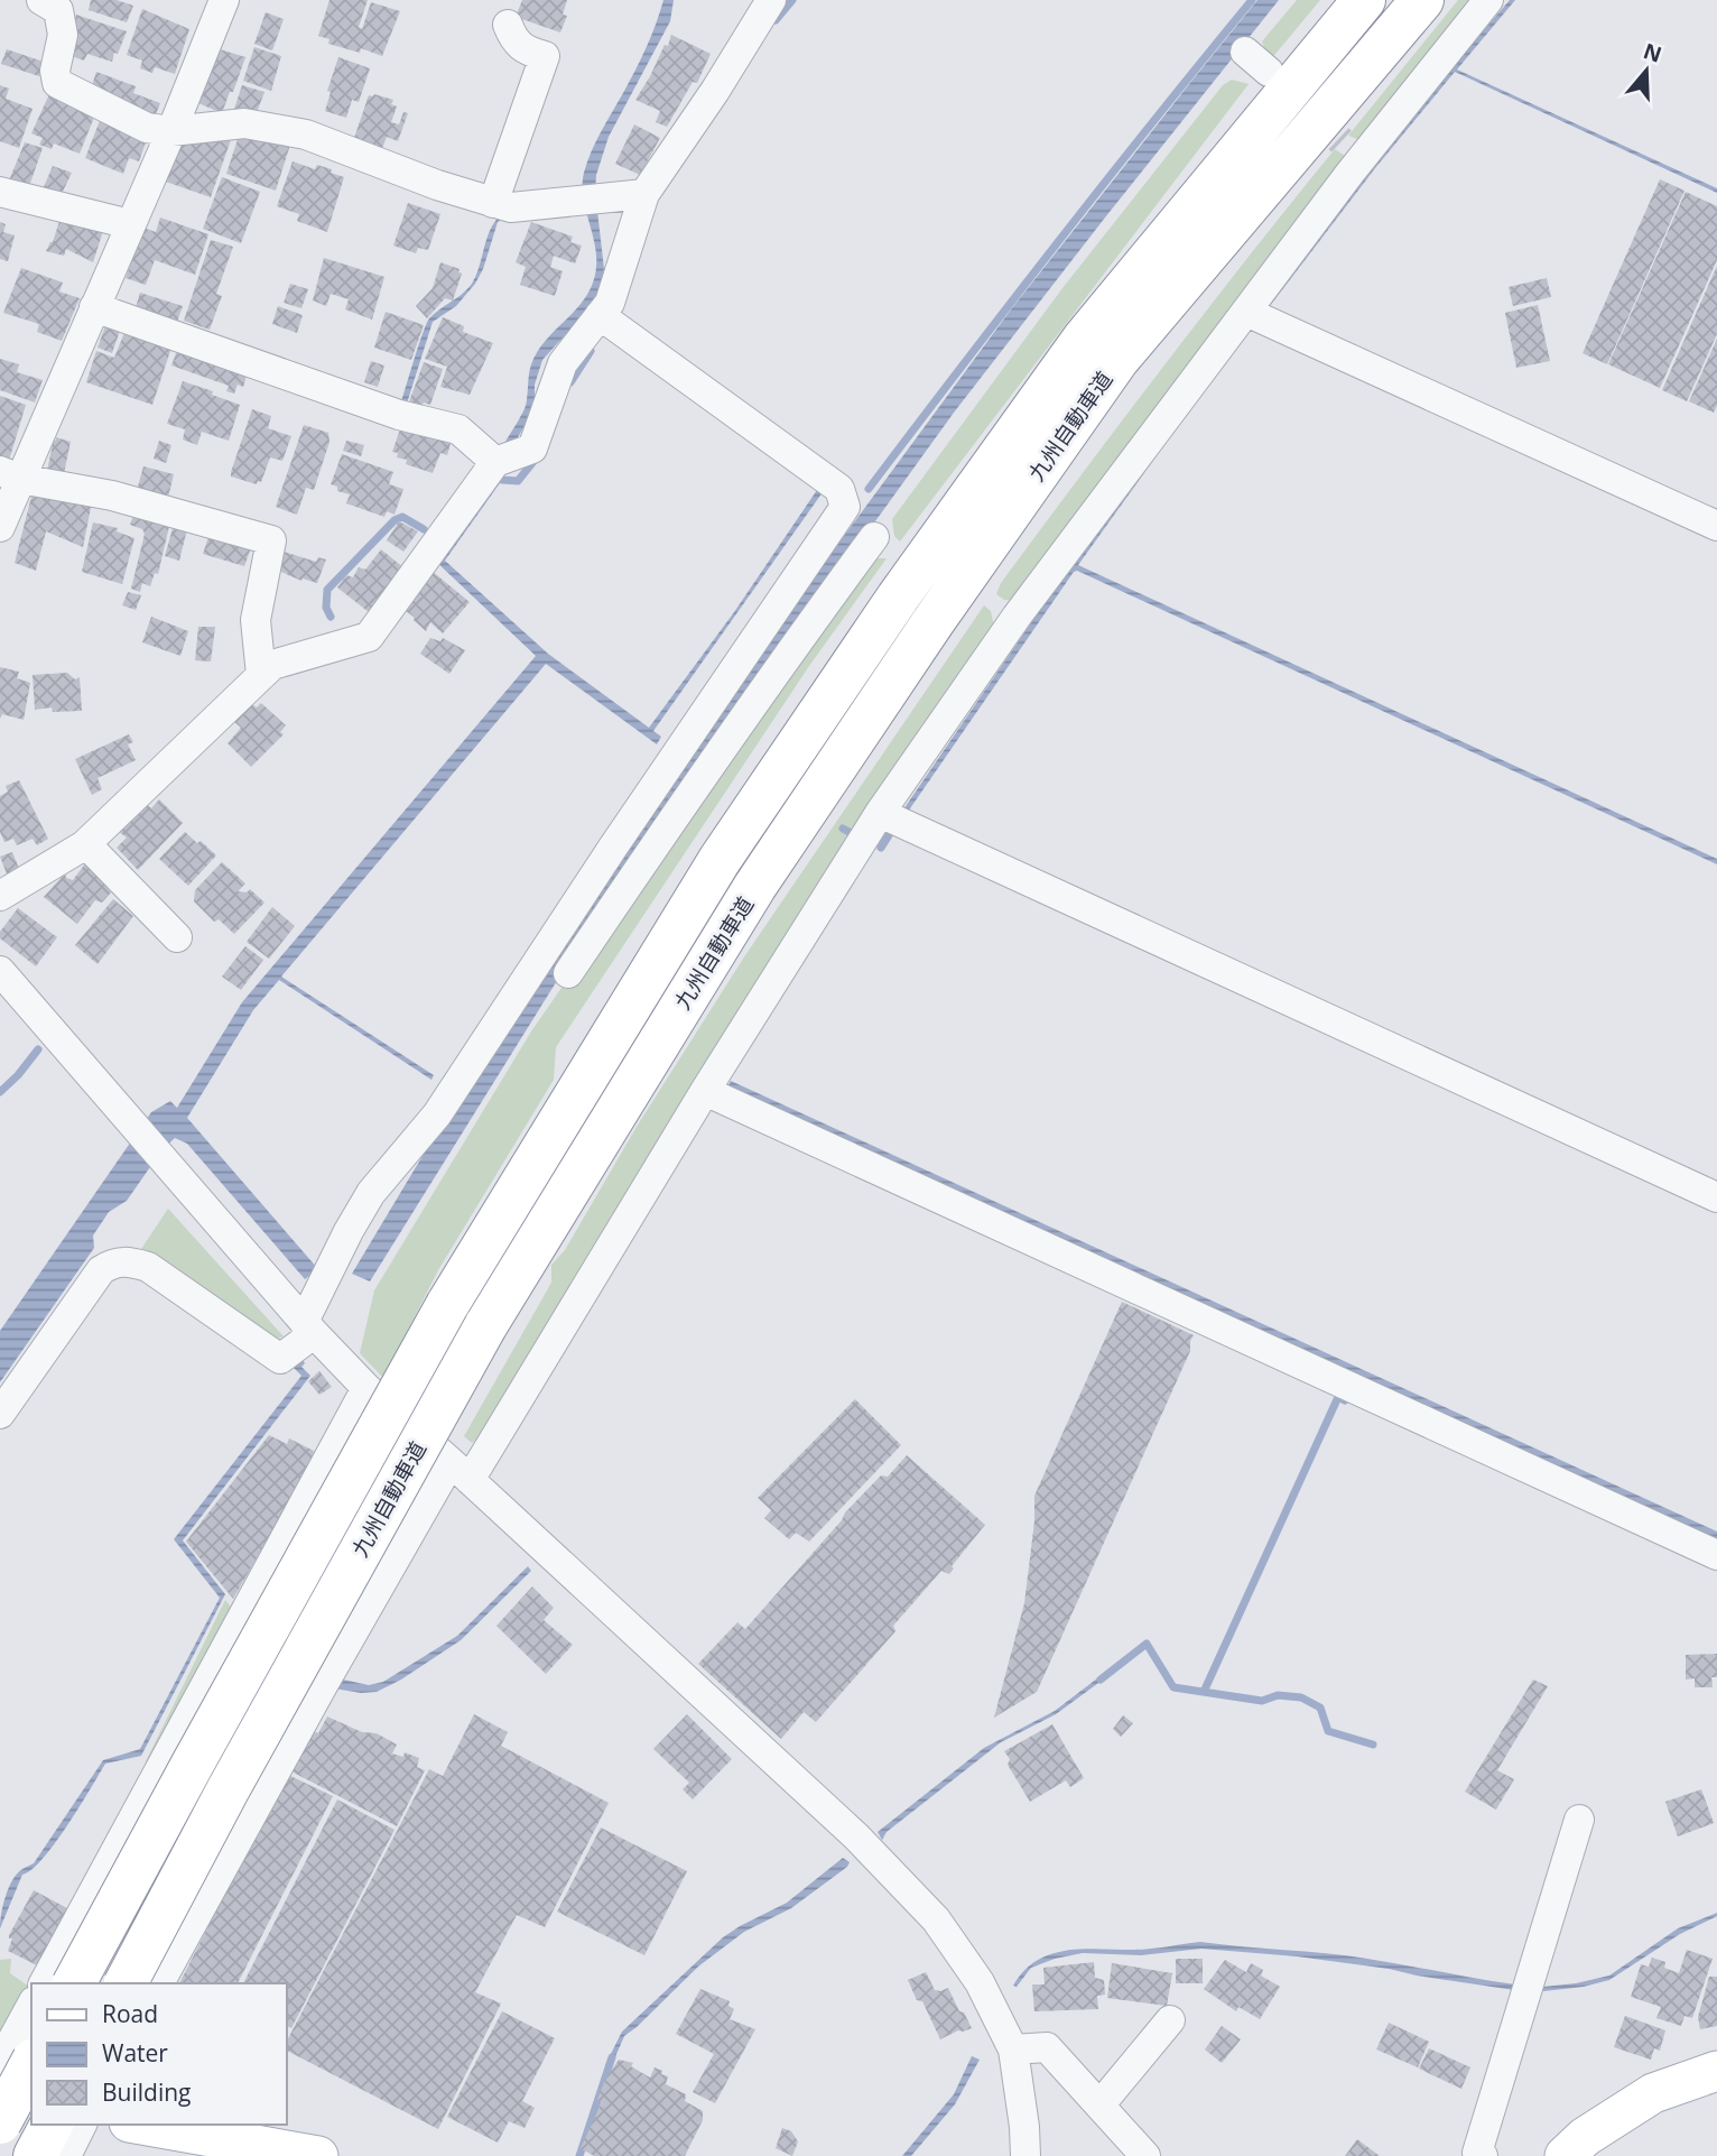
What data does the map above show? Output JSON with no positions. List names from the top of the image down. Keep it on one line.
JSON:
{"streets":{"highway":["九州自動車道"]},"legend":["Road","Water","Building"],"north":"top"}
